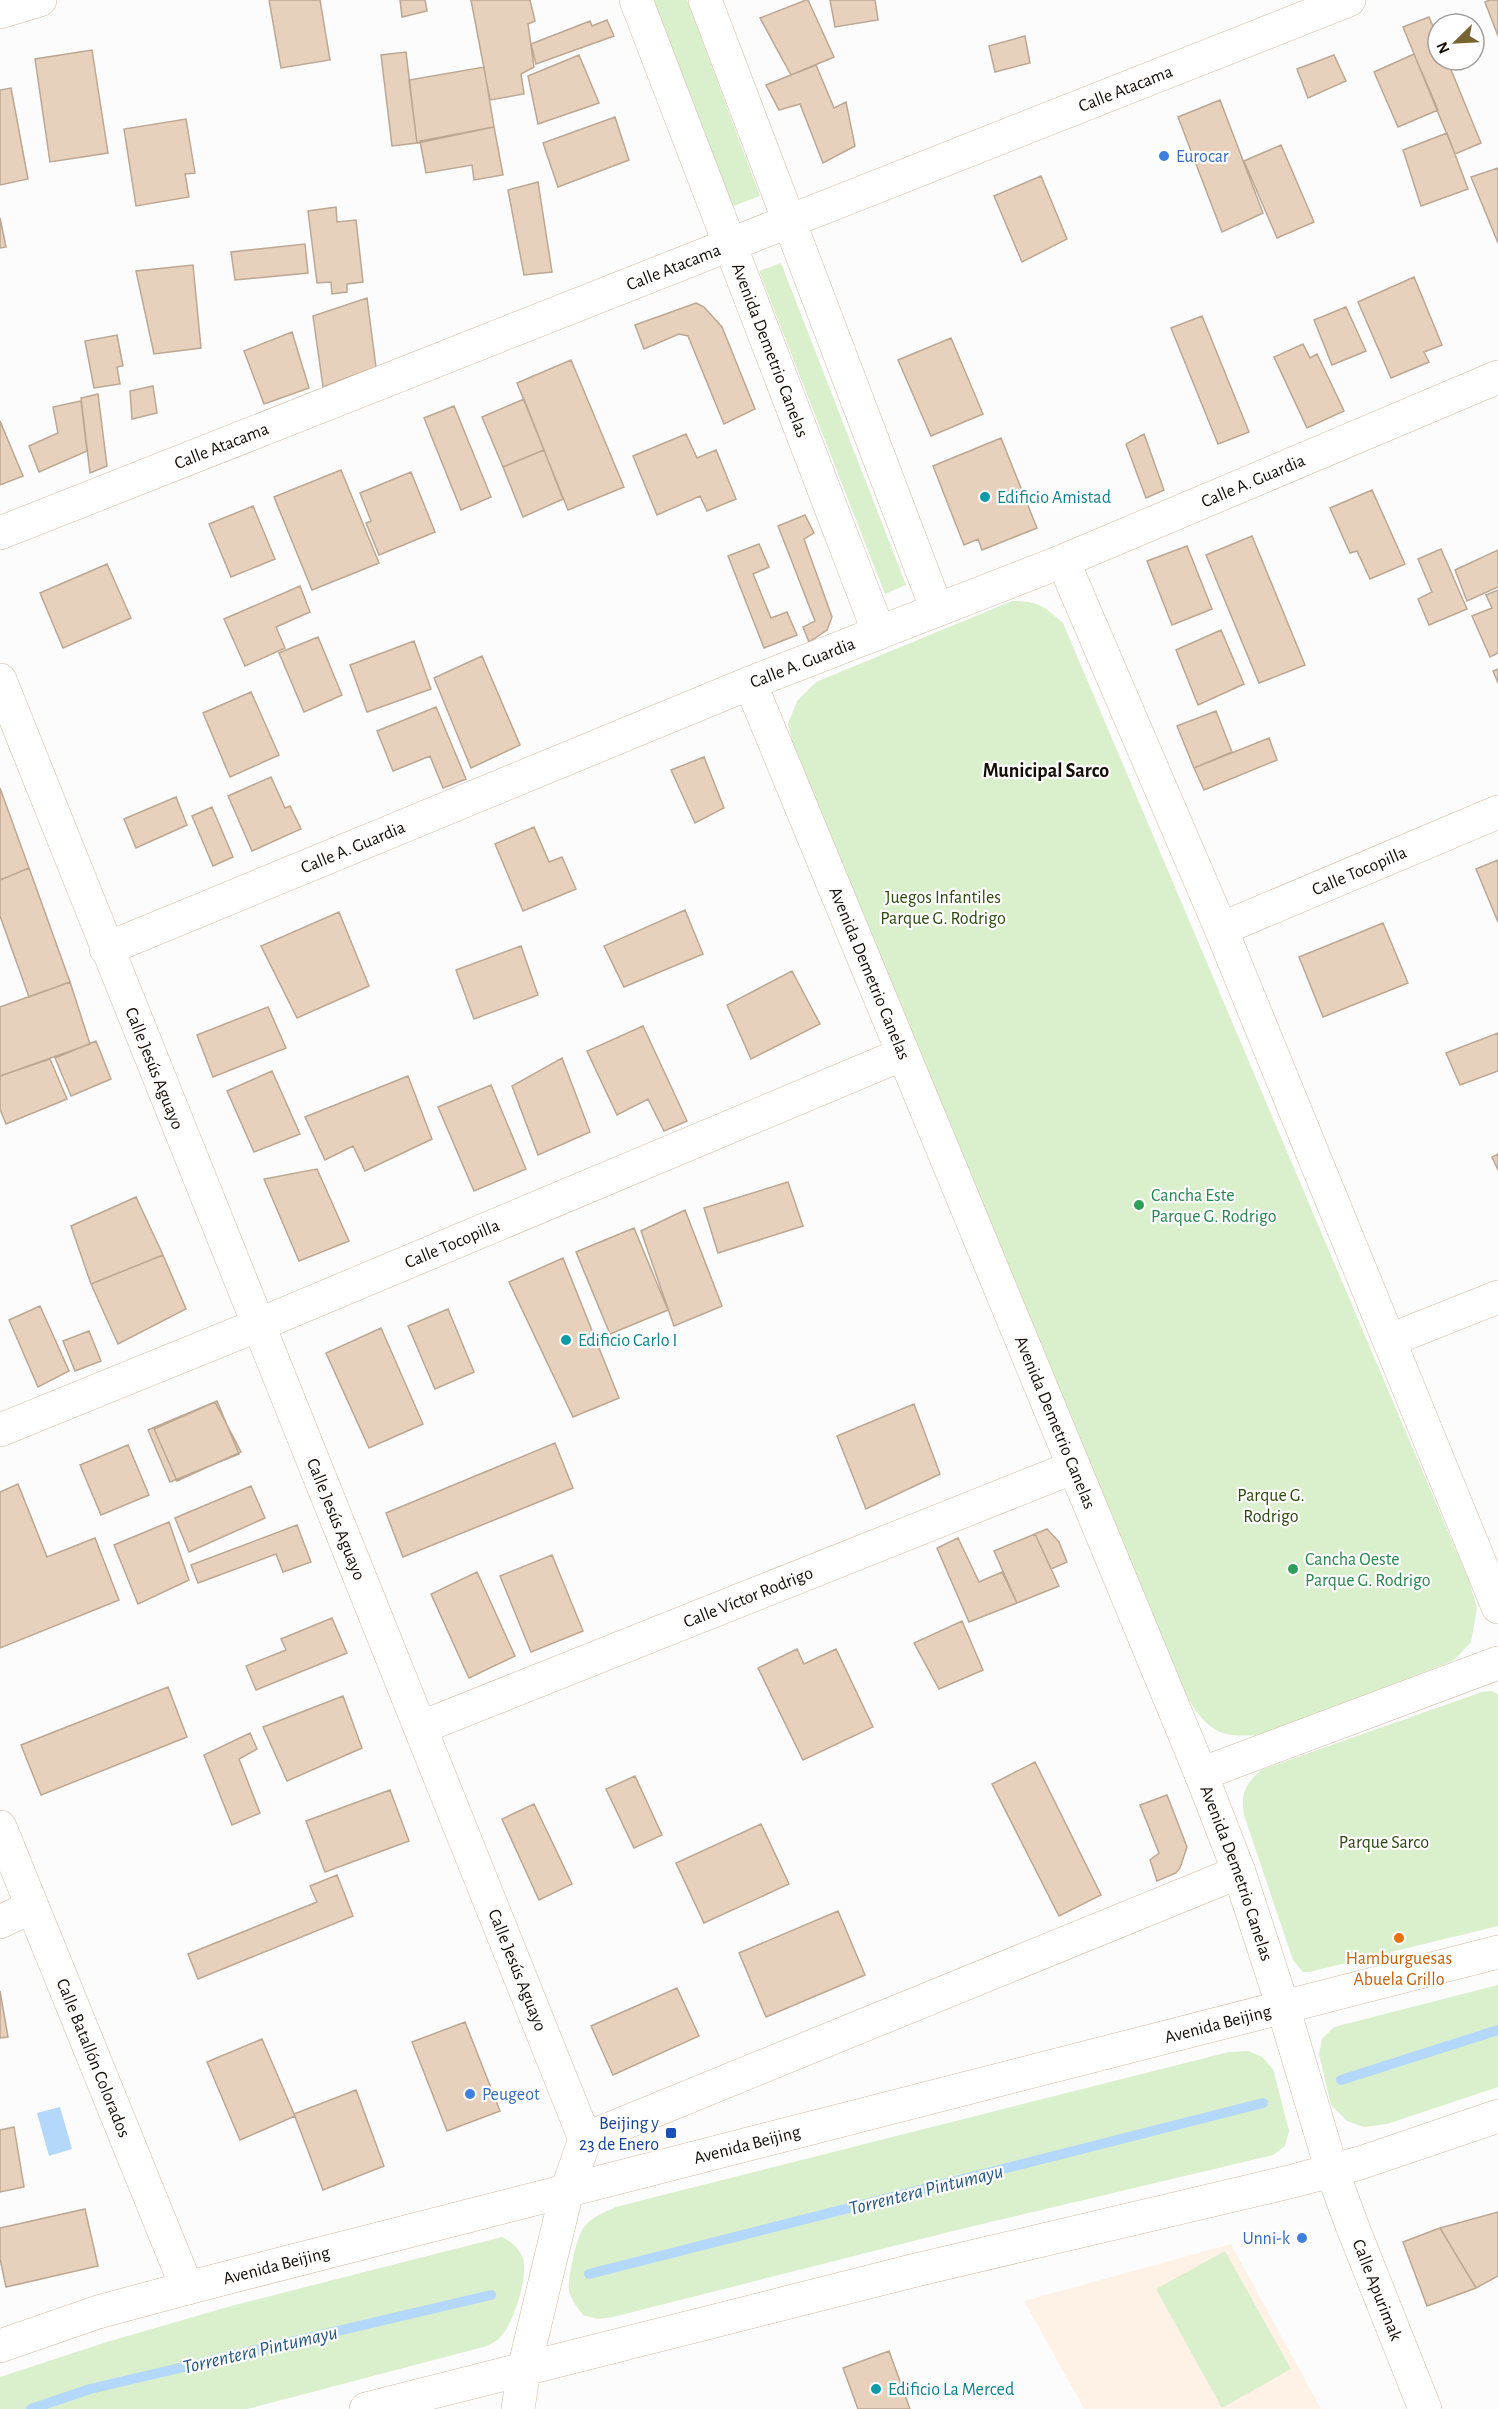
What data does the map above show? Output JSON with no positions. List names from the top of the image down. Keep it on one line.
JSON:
{"streets":{"street":["Calle Atacama","Avenida Demetrio Canelas","Calle A. Guardia","Calle Tocopilla","Calle Jesús Aguayo","Calle Víctor Rodrigo","Avenida Beijing","Calle Batallón Colorados","Calle Apurimak"]},"crossings":[["Calle Atacama","Avenida Demetrio Canelas"],["Avenida Demetrio Canelas","Calle A. Guardia"],["Avenida Demetrio Canelas","Calle Tocopilla"],["Avenida Demetrio Canelas","Calle Víctor Rodrigo"],["Avenida Demetrio Canelas","Avenida Beijing"],["Avenida Demetrio Canelas","Calle Apurimak"],["Calle A. Guardia","Calle Jesús Aguayo"],["Calle Tocopilla","Calle Jesús Aguayo"],["Calle Jesús Aguayo","Calle Víctor Rodrigo"],["Avenida Beijing","Calle Batallón Colorados"]],"districts":["Municipal Sarco"],"water":["Torrentera Pintumayu"],"parks":["Juegos Infantiles Parque G. Rodrigo","Parque G. Rodrigo","Parque Sarco"],"places":{"other":["Eurocar","Edificio Amistad","Cancha Este Parque G. Rodrigo","Edificio Carlo I","Cancha Oeste Parque G. Rodrigo","Hamburguesas Abuela Grillo","Peugeot","Unni-k","Edificio La Merced"],"transit":["Beijing y 23 de Enero"]},"north":"bottom left"}
